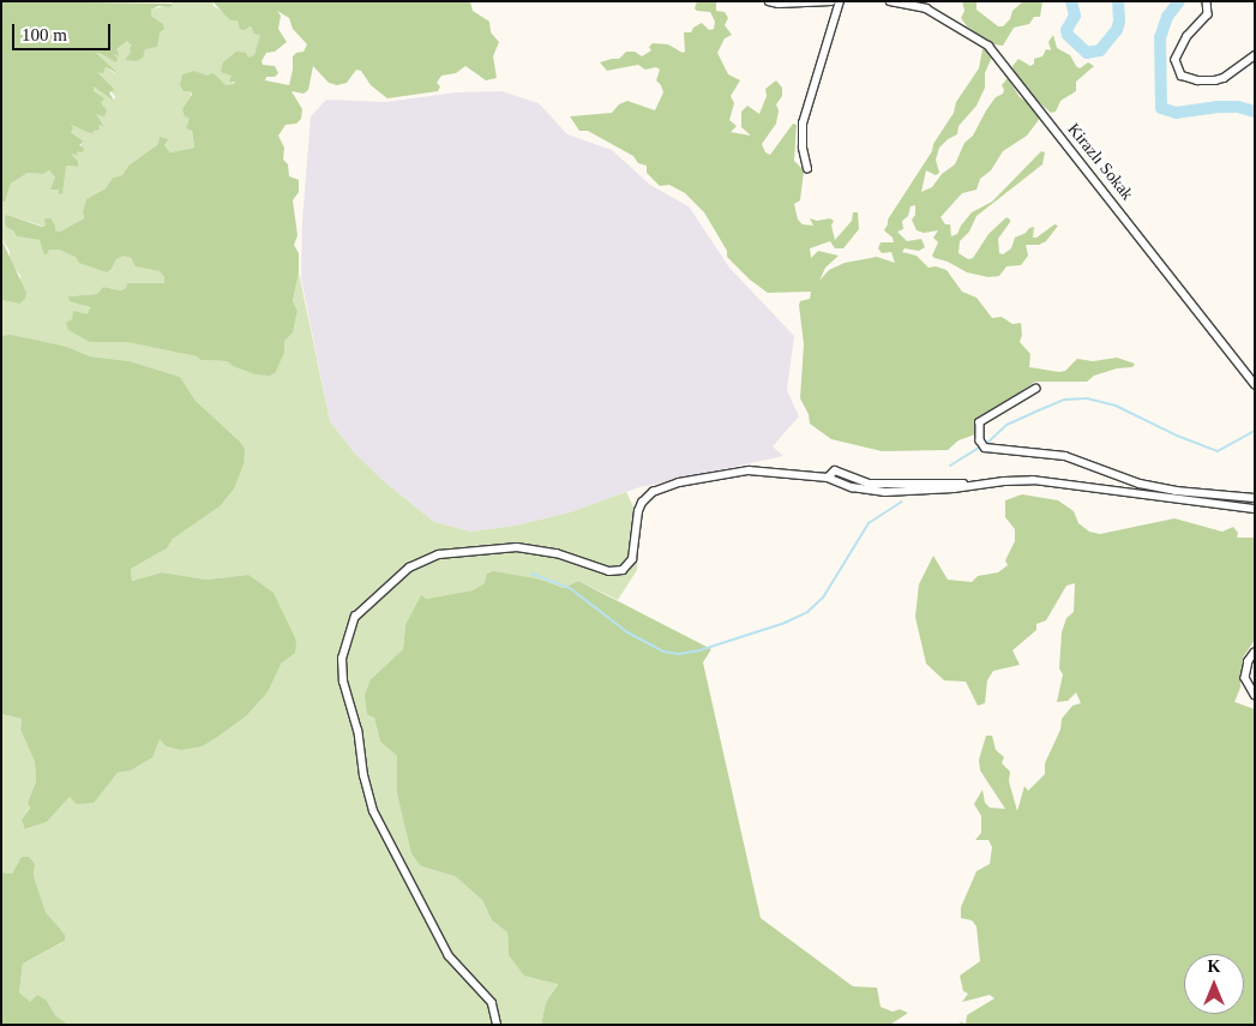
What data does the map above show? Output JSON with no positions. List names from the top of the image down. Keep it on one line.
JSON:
{"streets":{"street":["Kirazlı Sokak"]},"scale_bar":"100 m","north":"top"}
